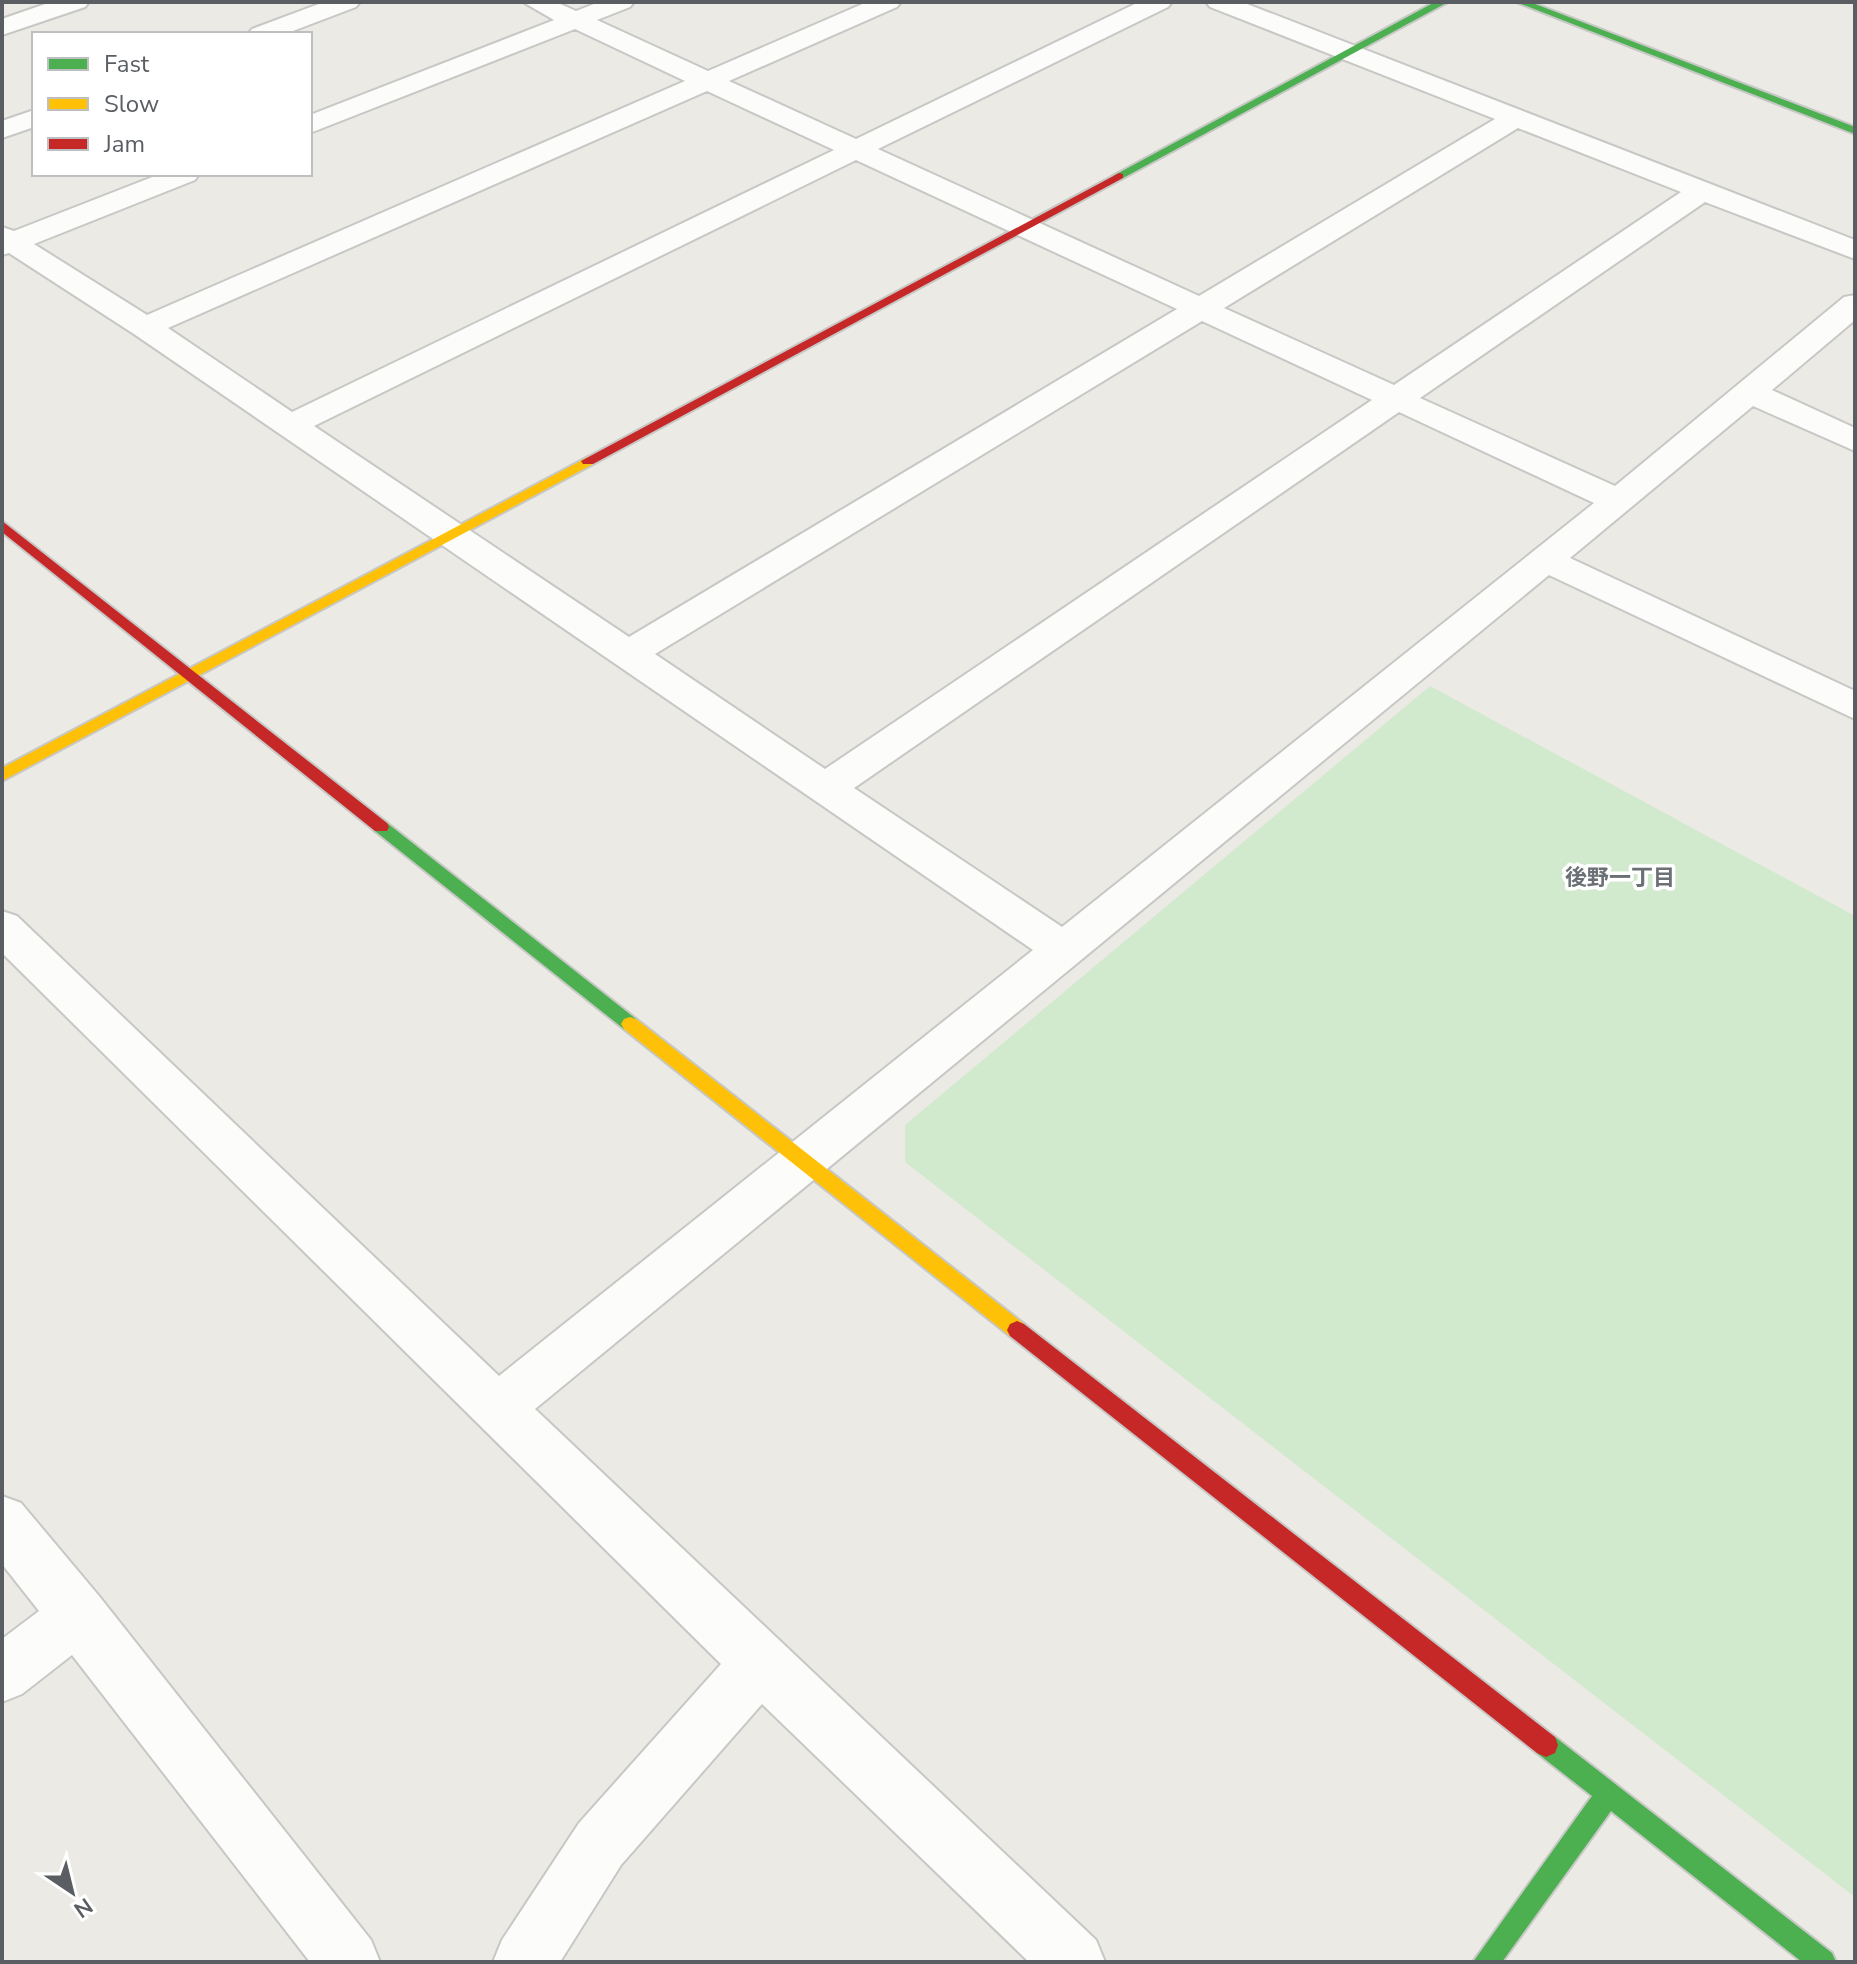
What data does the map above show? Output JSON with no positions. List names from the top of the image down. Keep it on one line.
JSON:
{"districts":["後野一丁目"],"legend":["Fast","Slow","Jam"],"north":"bottom right"}
